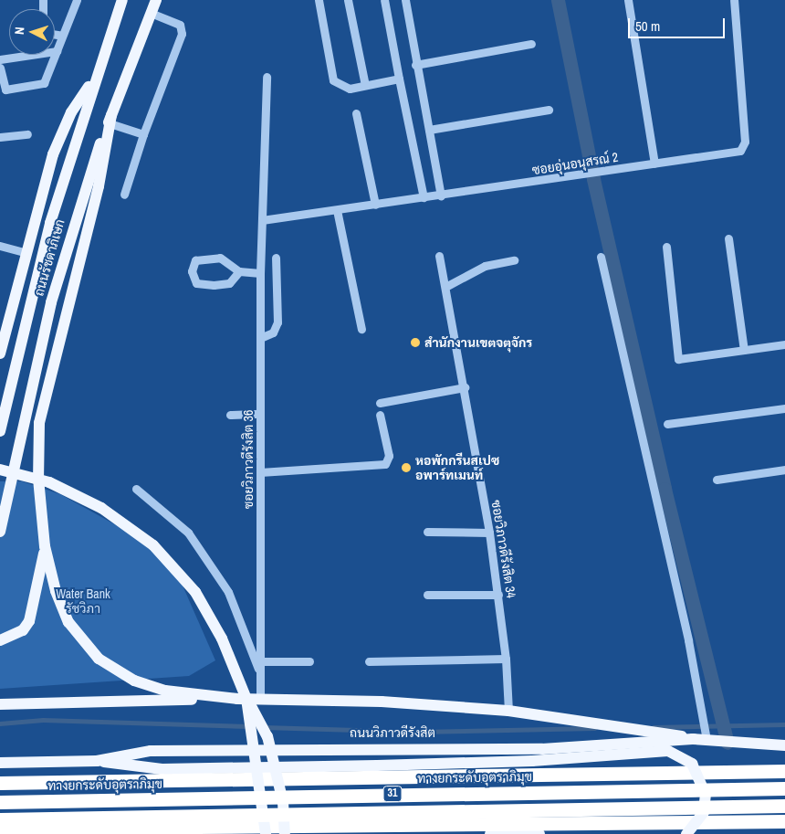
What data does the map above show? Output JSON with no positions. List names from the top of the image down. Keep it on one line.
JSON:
{"streets":{"highway":["ทางยกระดับอุตราภิมุข","31"],"main road":["ถนนรัชดาภิเษก","ถนนวิภาวดีรังสิต"],"street":["ซอยอุ่นอนุสรณ์ 2","ซอยวิภาวดีรังสิต 36","ซอยวิภาวดีรังสิต 34"]},"crossings":[["ซอยอุ่นอนุสรณ์ 2","ซอยวิภาวดีรังสิต 36"]],"parks":["Water Bank รัชวิภา"],"places":["สำนักงานเขตจตุจักร","หอพักกรีนสเปซ อพาร์ทเมนท์"],"scale_bar":"50 m","north":"left"}
